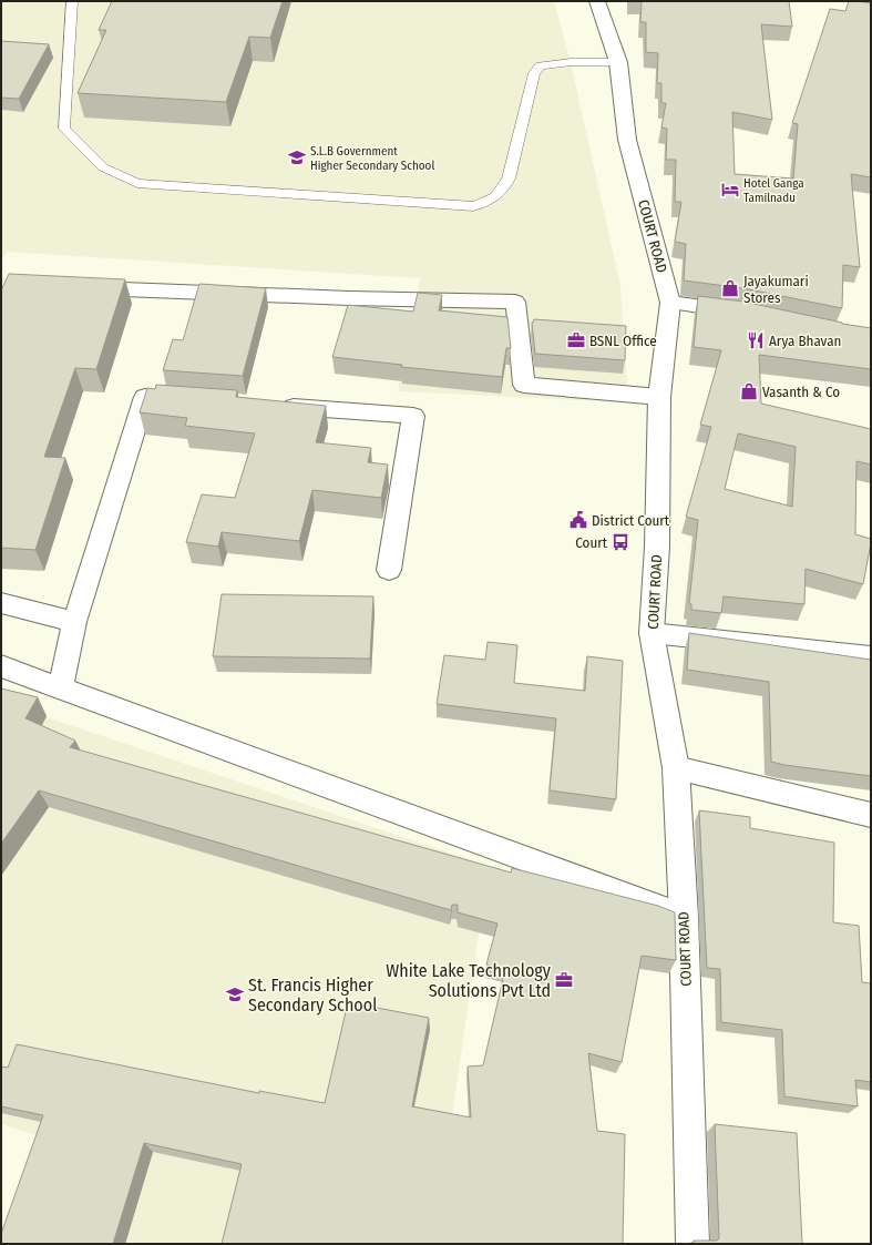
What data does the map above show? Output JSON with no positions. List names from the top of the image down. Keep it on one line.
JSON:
{"streets":{"street":["COURT ROAD"]},"places":{"school or university":["S.L.B Government Higher Secondary School","St. Francis Higher Secondary School"],"hotel":["Hotel Ganga Tamilnadu"],"shop":["Jayakumari Stores","Vasanth & Co"],"office":["BSNL Office","White Lake Technology Solutions Pvt Ltd"],"restaurant":["Arya Bhavan"],"public building":["District Court"],"bus stop":["Court"]}}
